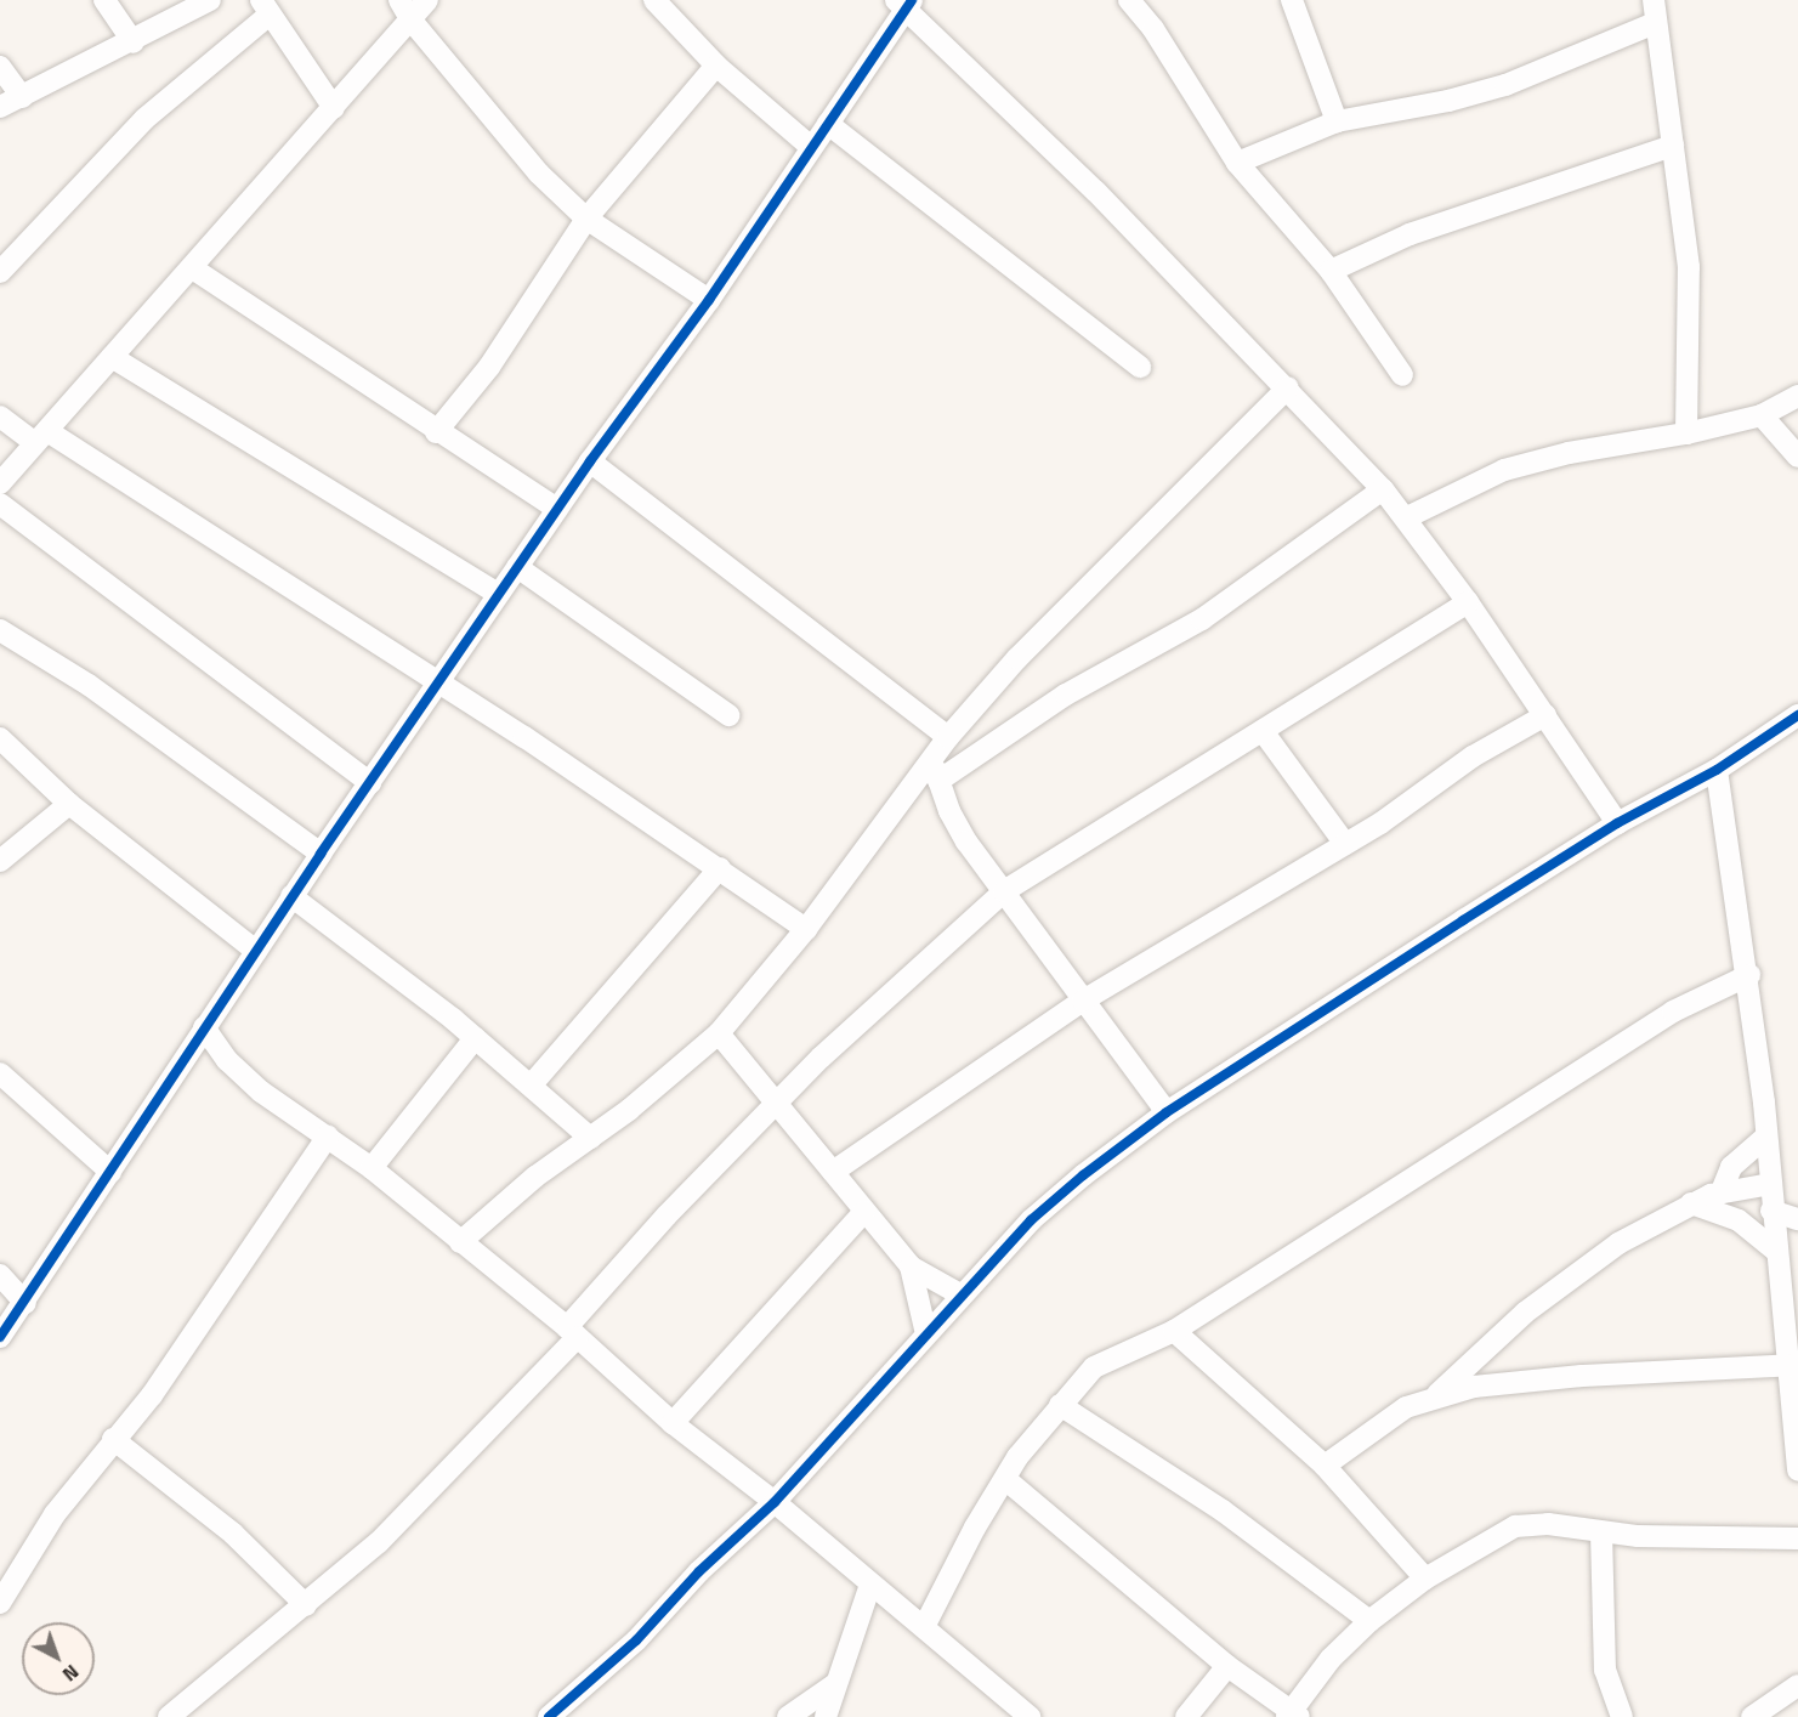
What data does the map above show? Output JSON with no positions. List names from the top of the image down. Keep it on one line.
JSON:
{"north":"bottom right"}
